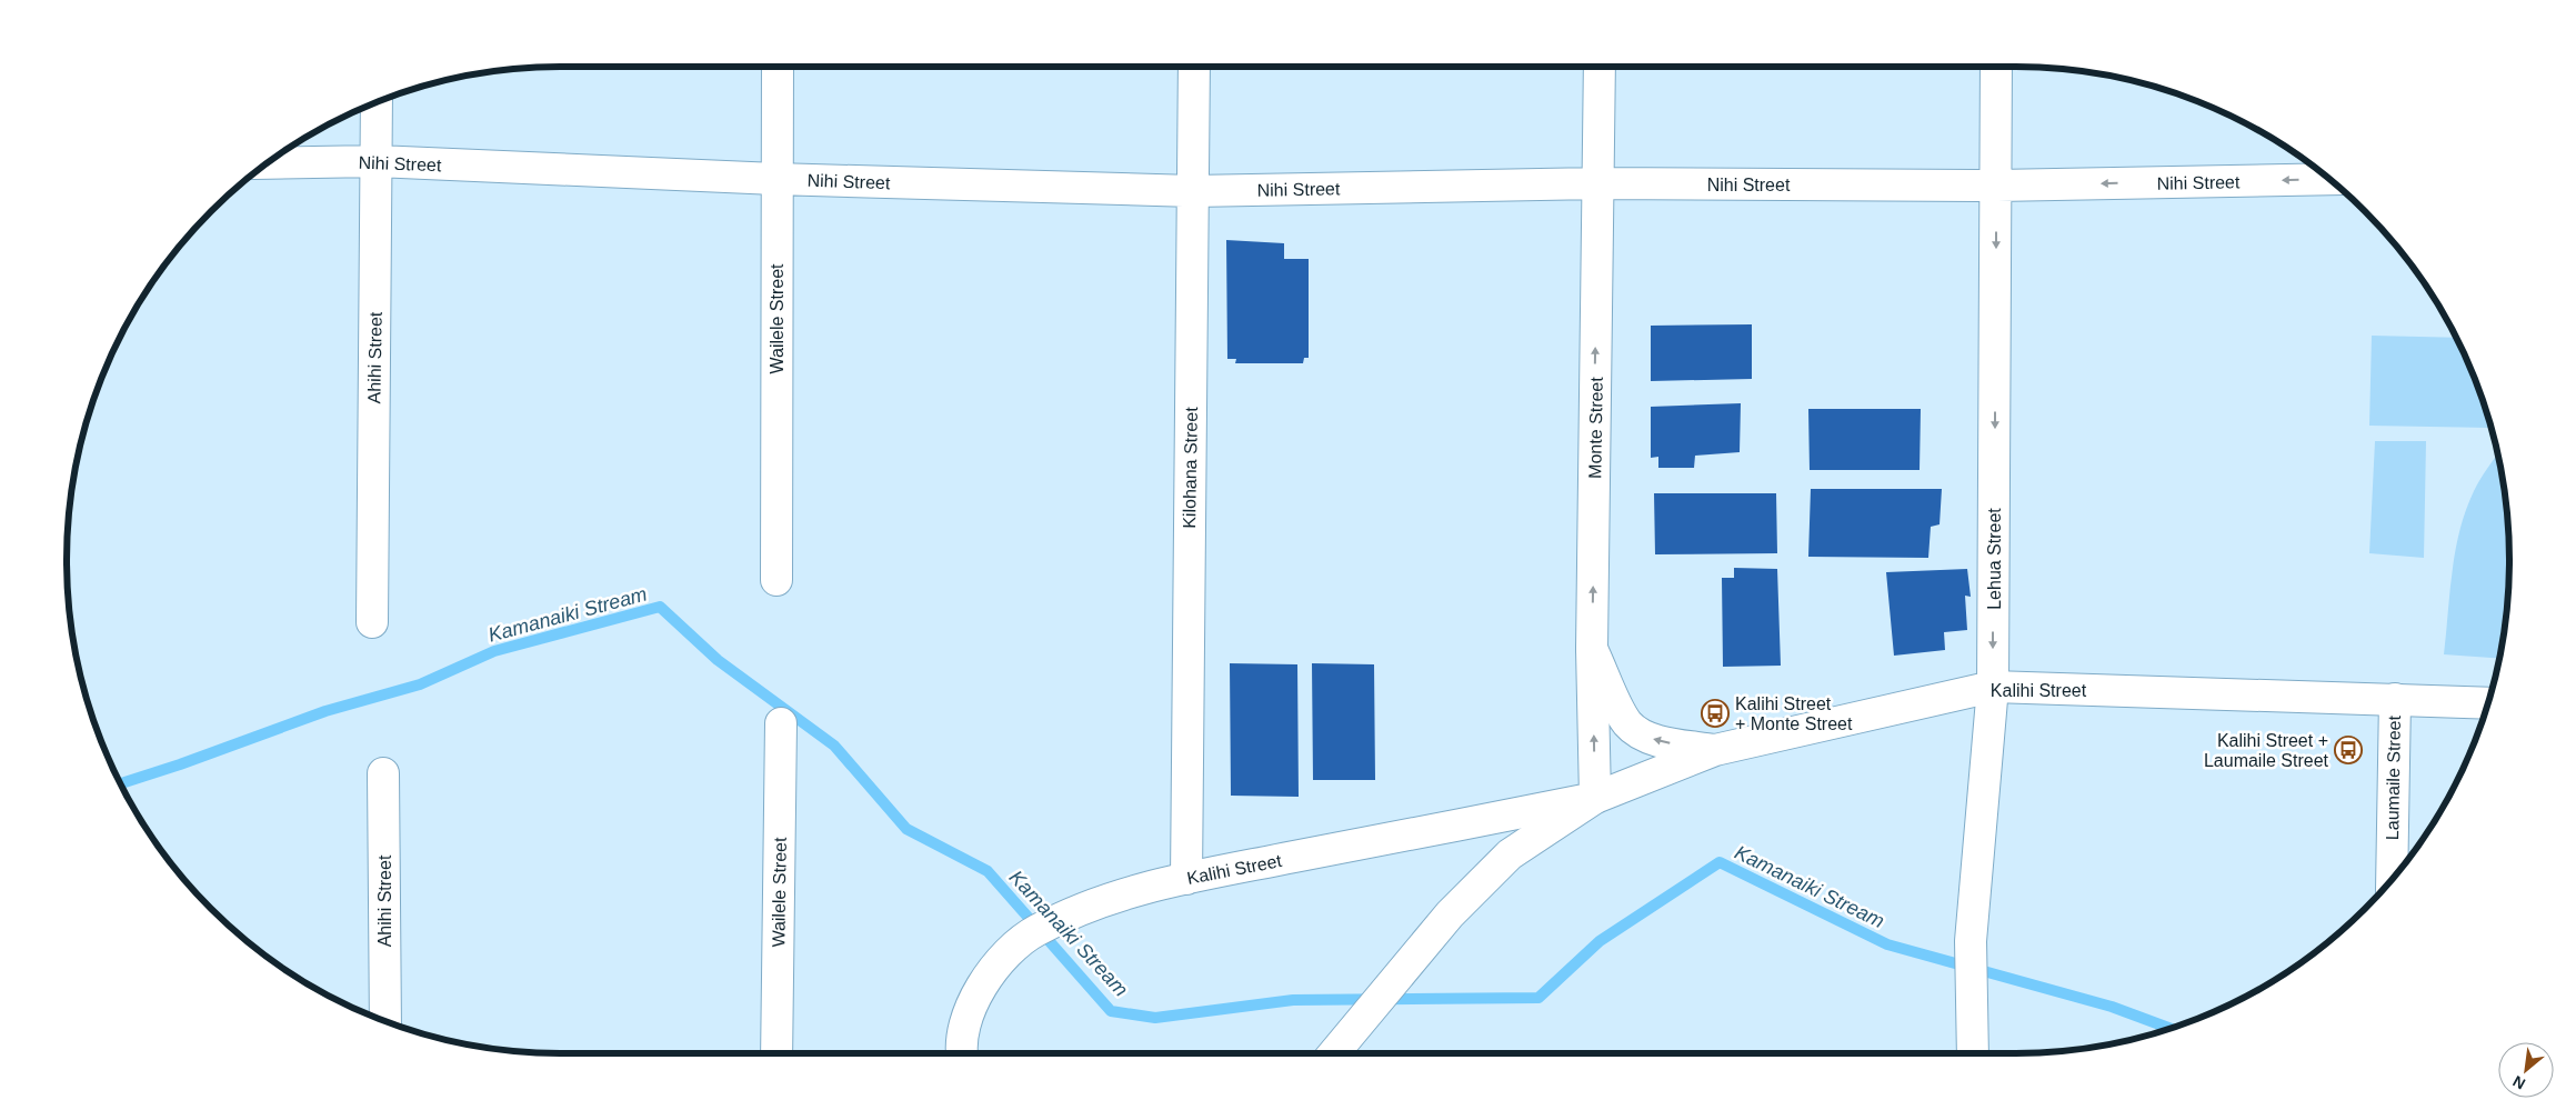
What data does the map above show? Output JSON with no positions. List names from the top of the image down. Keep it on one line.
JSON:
{"streets":{"street":["Nihi Street","Wailele Street","Ahihi Street","Monte Street","Kilohana Street","Lehua Street","Kalihi Street","Laumaile Street"]},"crossings":[["Nihi Street","Wailele Street"],["Nihi Street","Ahihi Street"],["Nihi Street","Monte Street"],["Nihi Street","Kilohana Street"],["Nihi Street","Lehua Street"],["Monte Street","Kalihi Street"],["Kilohana Street","Kalihi Street"],["Lehua Street","Kalihi Street"],["Kalihi Street","Laumaile Street"]],"one_way":["Monte Street","Lehua Street"],"water":["Kamanaiki Stream"],"places":{"bus stop":["Kalihi Street + Monte Street","Kalihi Street + Laumaile Street"]},"north":"bottom left"}
